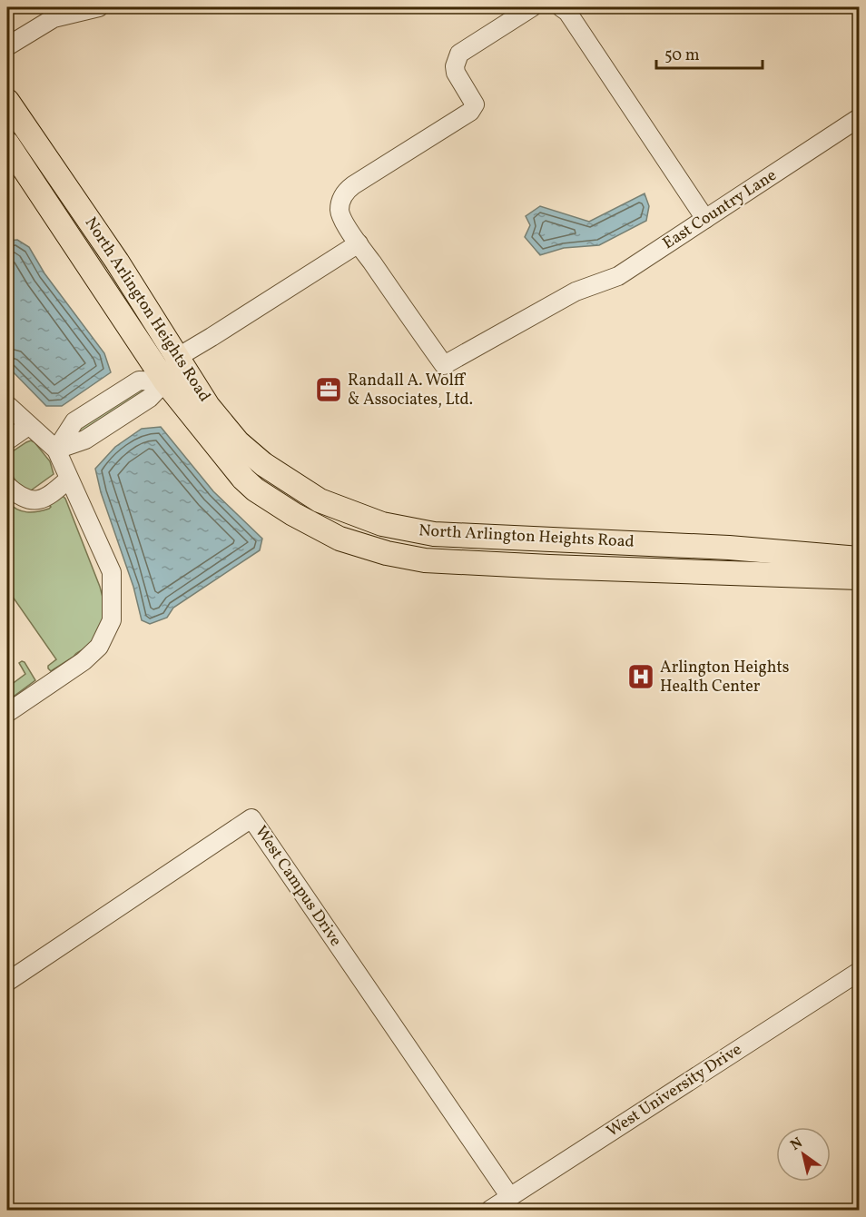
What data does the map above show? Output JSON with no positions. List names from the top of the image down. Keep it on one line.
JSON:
{"streets":{"main road":["North Arlington Heights Road"],"street":["East Country Lane","West Campus Drive","West University Drive"]},"crossings":[["West Campus Drive","West University Drive"]],"places":{"office":["Randall A. Wolff & Associates, Ltd."],"hospital":["Arlington Heights Health Center"]},"scale_bar":"50 m","north":"top left"}
